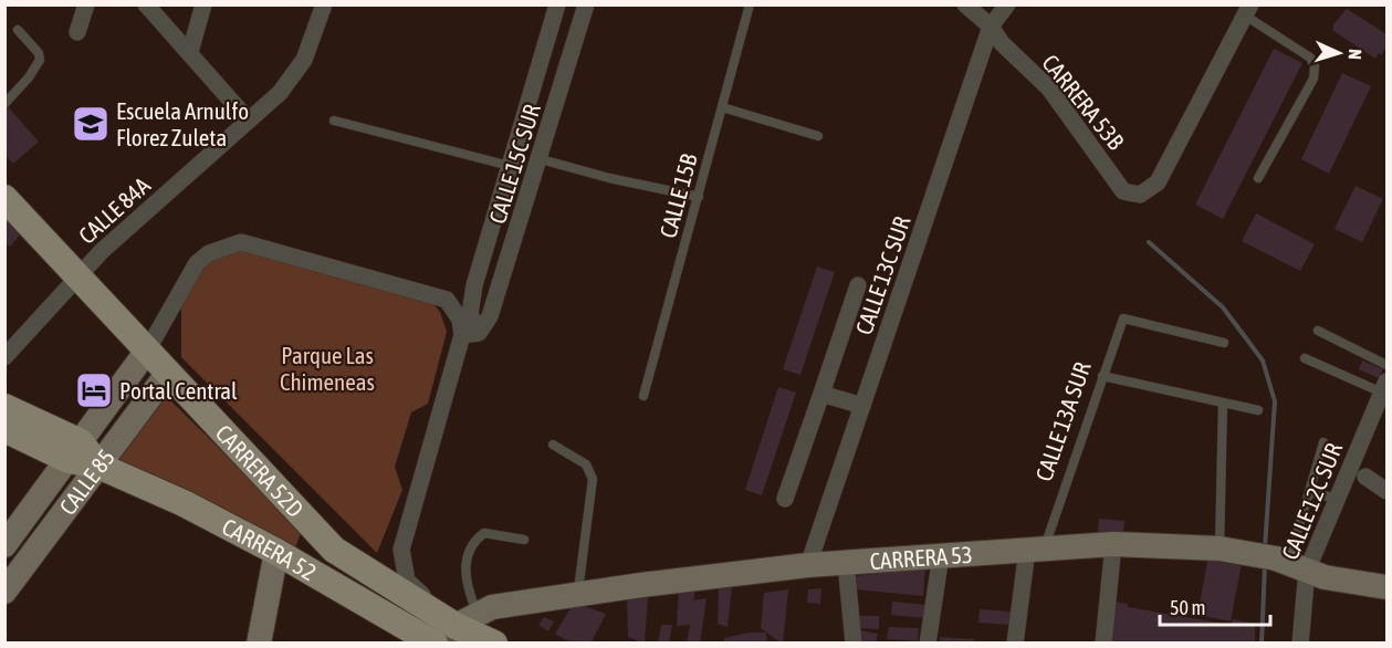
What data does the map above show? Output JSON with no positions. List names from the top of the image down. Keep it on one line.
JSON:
{"streets":{"main road":["CARRERA 52D","CARRERA 52"],"street":["CARRERA 53B","CALLE 15C SUR","CALLE 84A","CALLE 13C SUR","CALLE 13A SUR","CALLE 85","CALLE 12C SUR","CARRERA 53"],"lane":["CALLE 15B"]},"crossings":[["CARRERA 53B","CALLE 13C SUR"],["CALLE 15C SUR","CARRERA 52D"],["CALLE 15C SUR","CARRERA 53"],["CALLE 84A","CARRERA 52D"],["CALLE 13C SUR","CARRERA 53"],["CALLE 13A SUR","CARRERA 53"],["CARRERA 52D","CALLE 85"],["CARRERA 52D","CARRERA 53"],["CALLE 85","CARRERA 52"],["CALLE 12C SUR","CARRERA 53"]],"parks":["Parque Las Chimeneas"],"places":{"school or university":["Escuela Arnulfo Florez Zuleta"],"hotel":["Portal Central"]},"scale_bar":"50 m","north":"right"}
